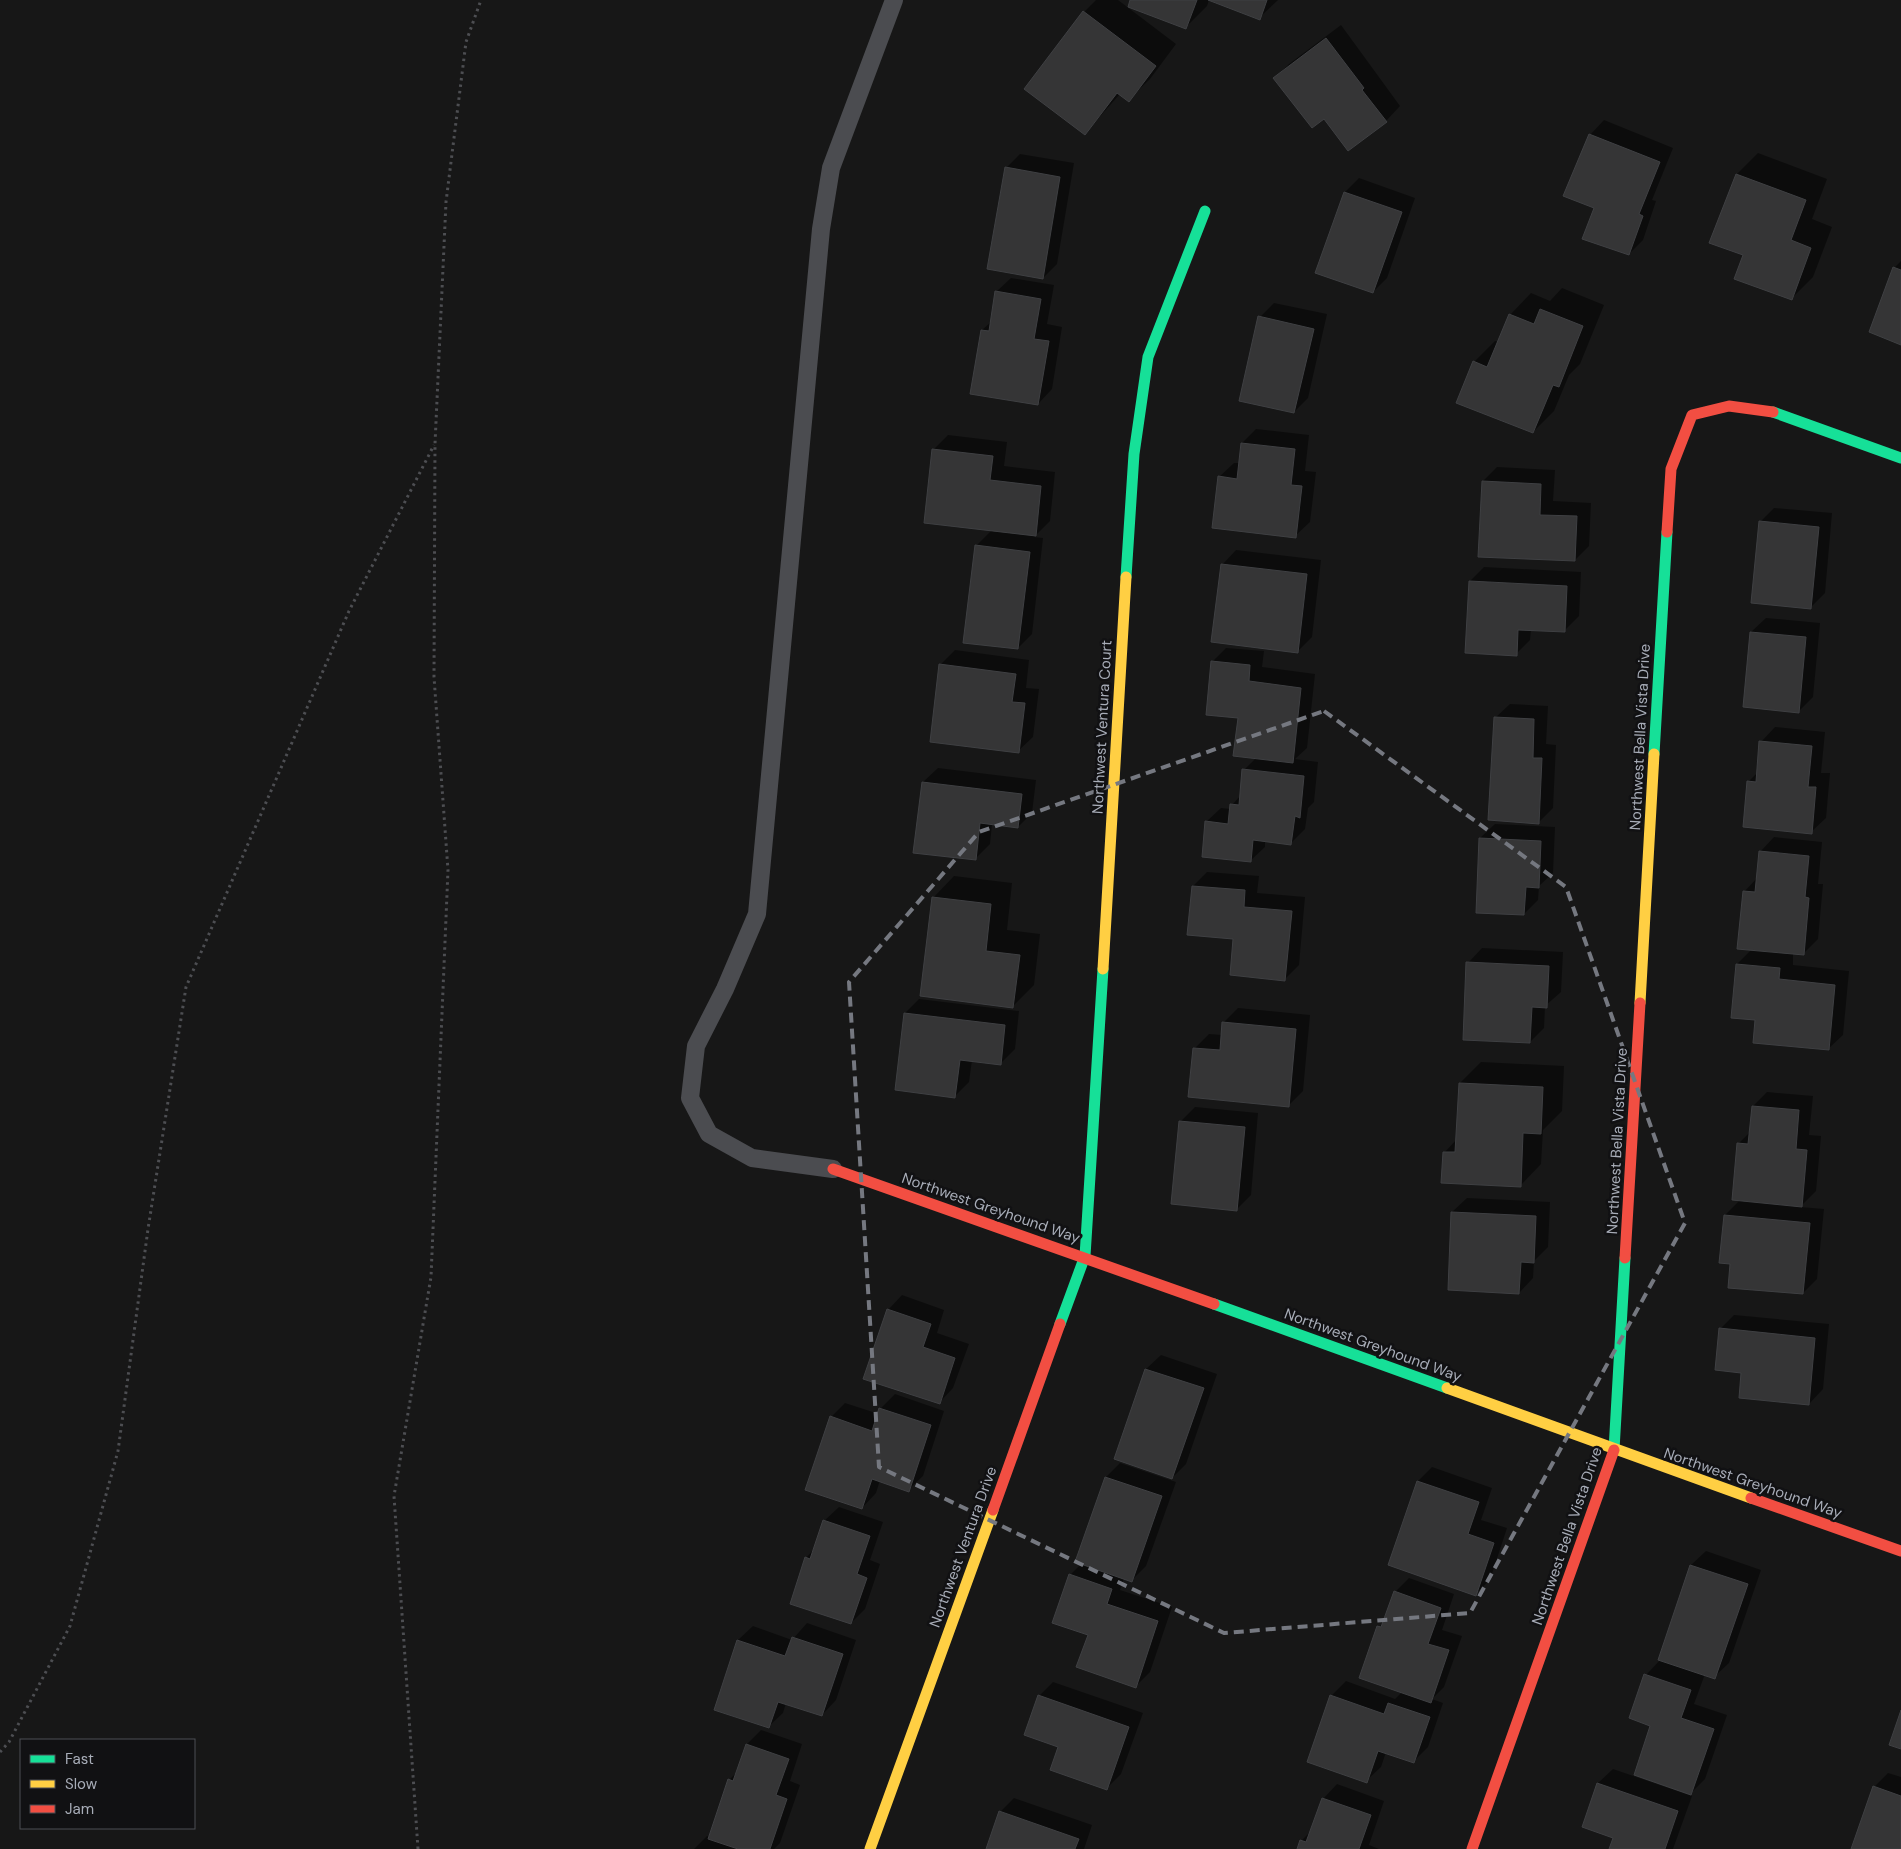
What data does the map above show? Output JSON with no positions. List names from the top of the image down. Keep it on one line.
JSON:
{"streets":{"street":["Northwest Ventura Court","Northwest Bella Vista Drive","Northwest Greyhound Way","Northwest Ventura Drive"]},"crossings":[["Northwest Ventura Court","Northwest Greyhound Way"],["Northwest Ventura Court","Northwest Ventura Drive"],["Northwest Bella Vista Drive","Northwest Greyhound Way"],["Northwest Greyhound Way","Northwest Ventura Drive"]],"legend":["Fast","Slow","Jam"]}
